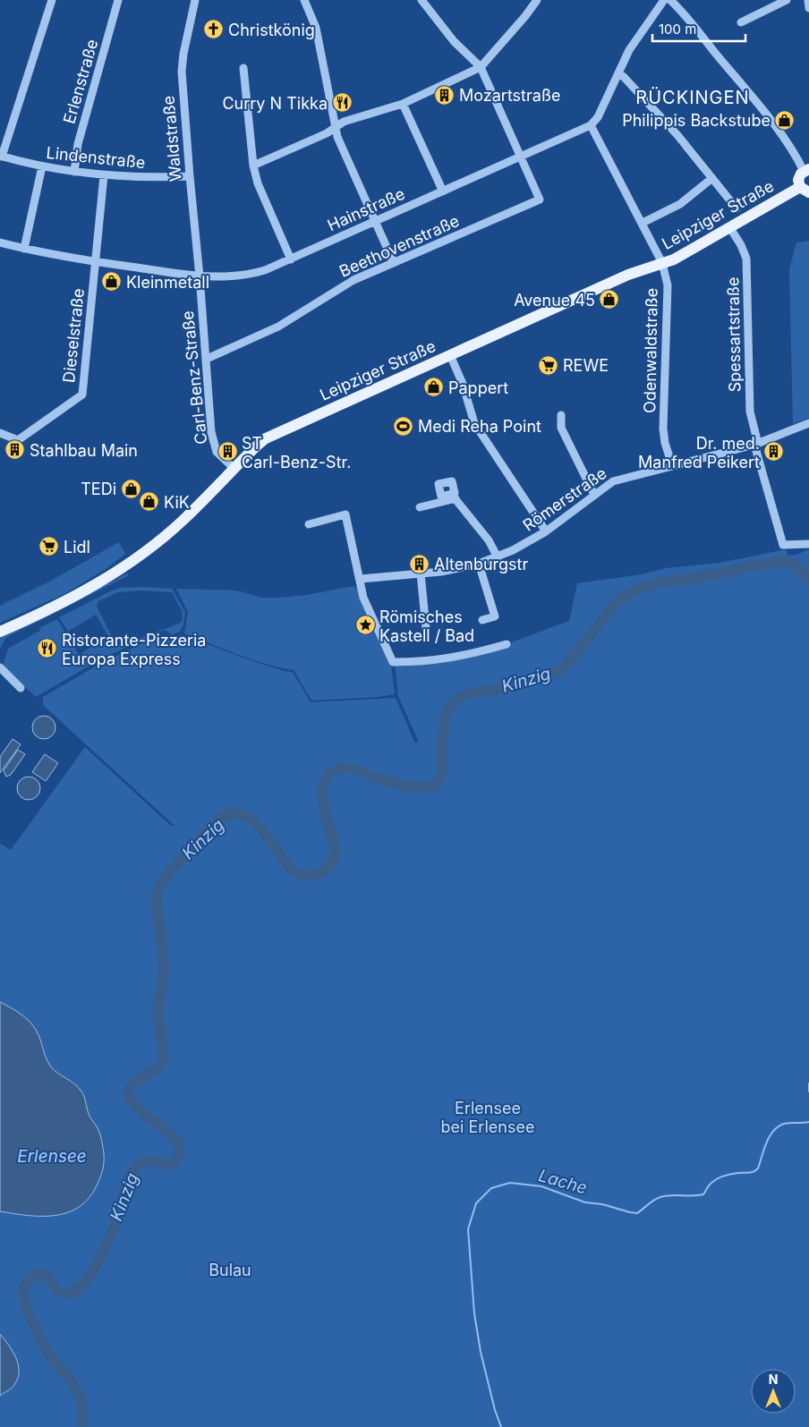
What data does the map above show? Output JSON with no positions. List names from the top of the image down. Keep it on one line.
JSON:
{"streets":{"main road":["Leipziger Straße"],"street":["Erlenstraße","Waldstraße","Lindenstraße","Hainstraße","Beethovenstraße","Spessartstraße","Dieselstraße","Odenwaldstraße","Carl-Benz-Straße","Römerstraße"]},"crossings":[["Erlenstraße","Lindenstraße"],["Waldstraße","Lindenstraße"],["Waldstraße","Hainstraße"],["Waldstraße","Carl-Benz-Straße"],["Hainstraße","Beethovenstraße"],["Hainstraße","Dieselstraße"],["Hainstraße","Odenwaldstraße"],["Hainstraße","Carl-Benz-Straße"],["Leipziger Straße","Spessartstraße"],["Leipziger Straße","Odenwaldstraße"],["Leipziger Straße","Carl-Benz-Straße"],["Beethovenstraße","Carl-Benz-Straße"],["Spessartstraße","Römerstraße"],["Odenwaldstraße","Römerstraße"]],"districts":["RÜCKINGEN"],"water":["Kinzig","Erlensee","Lache"],"parks":["Erlensee bei Erlensee","Bulau"],"places":{"church":["Christkönig"],"building":["Mozartstraße","Stahlbau Main","ST Carl-Benz-Str.","Dr. med. Manfred Peikert","Altenburgstr"],"restaurant":["Curry N Tikka","Ristorante-Pizzeria Europa Express"],"shop":["Philippis Backstube","Kleinmetall","Avenue 45","Pappert","TEDi","KiK"],"supermarket":["REWE","Lidl"],"sports":["Medi Reha Point"],"place":["Römisches Kastell / Bad"]},"scale_bar":"100 m","north":"top"}
